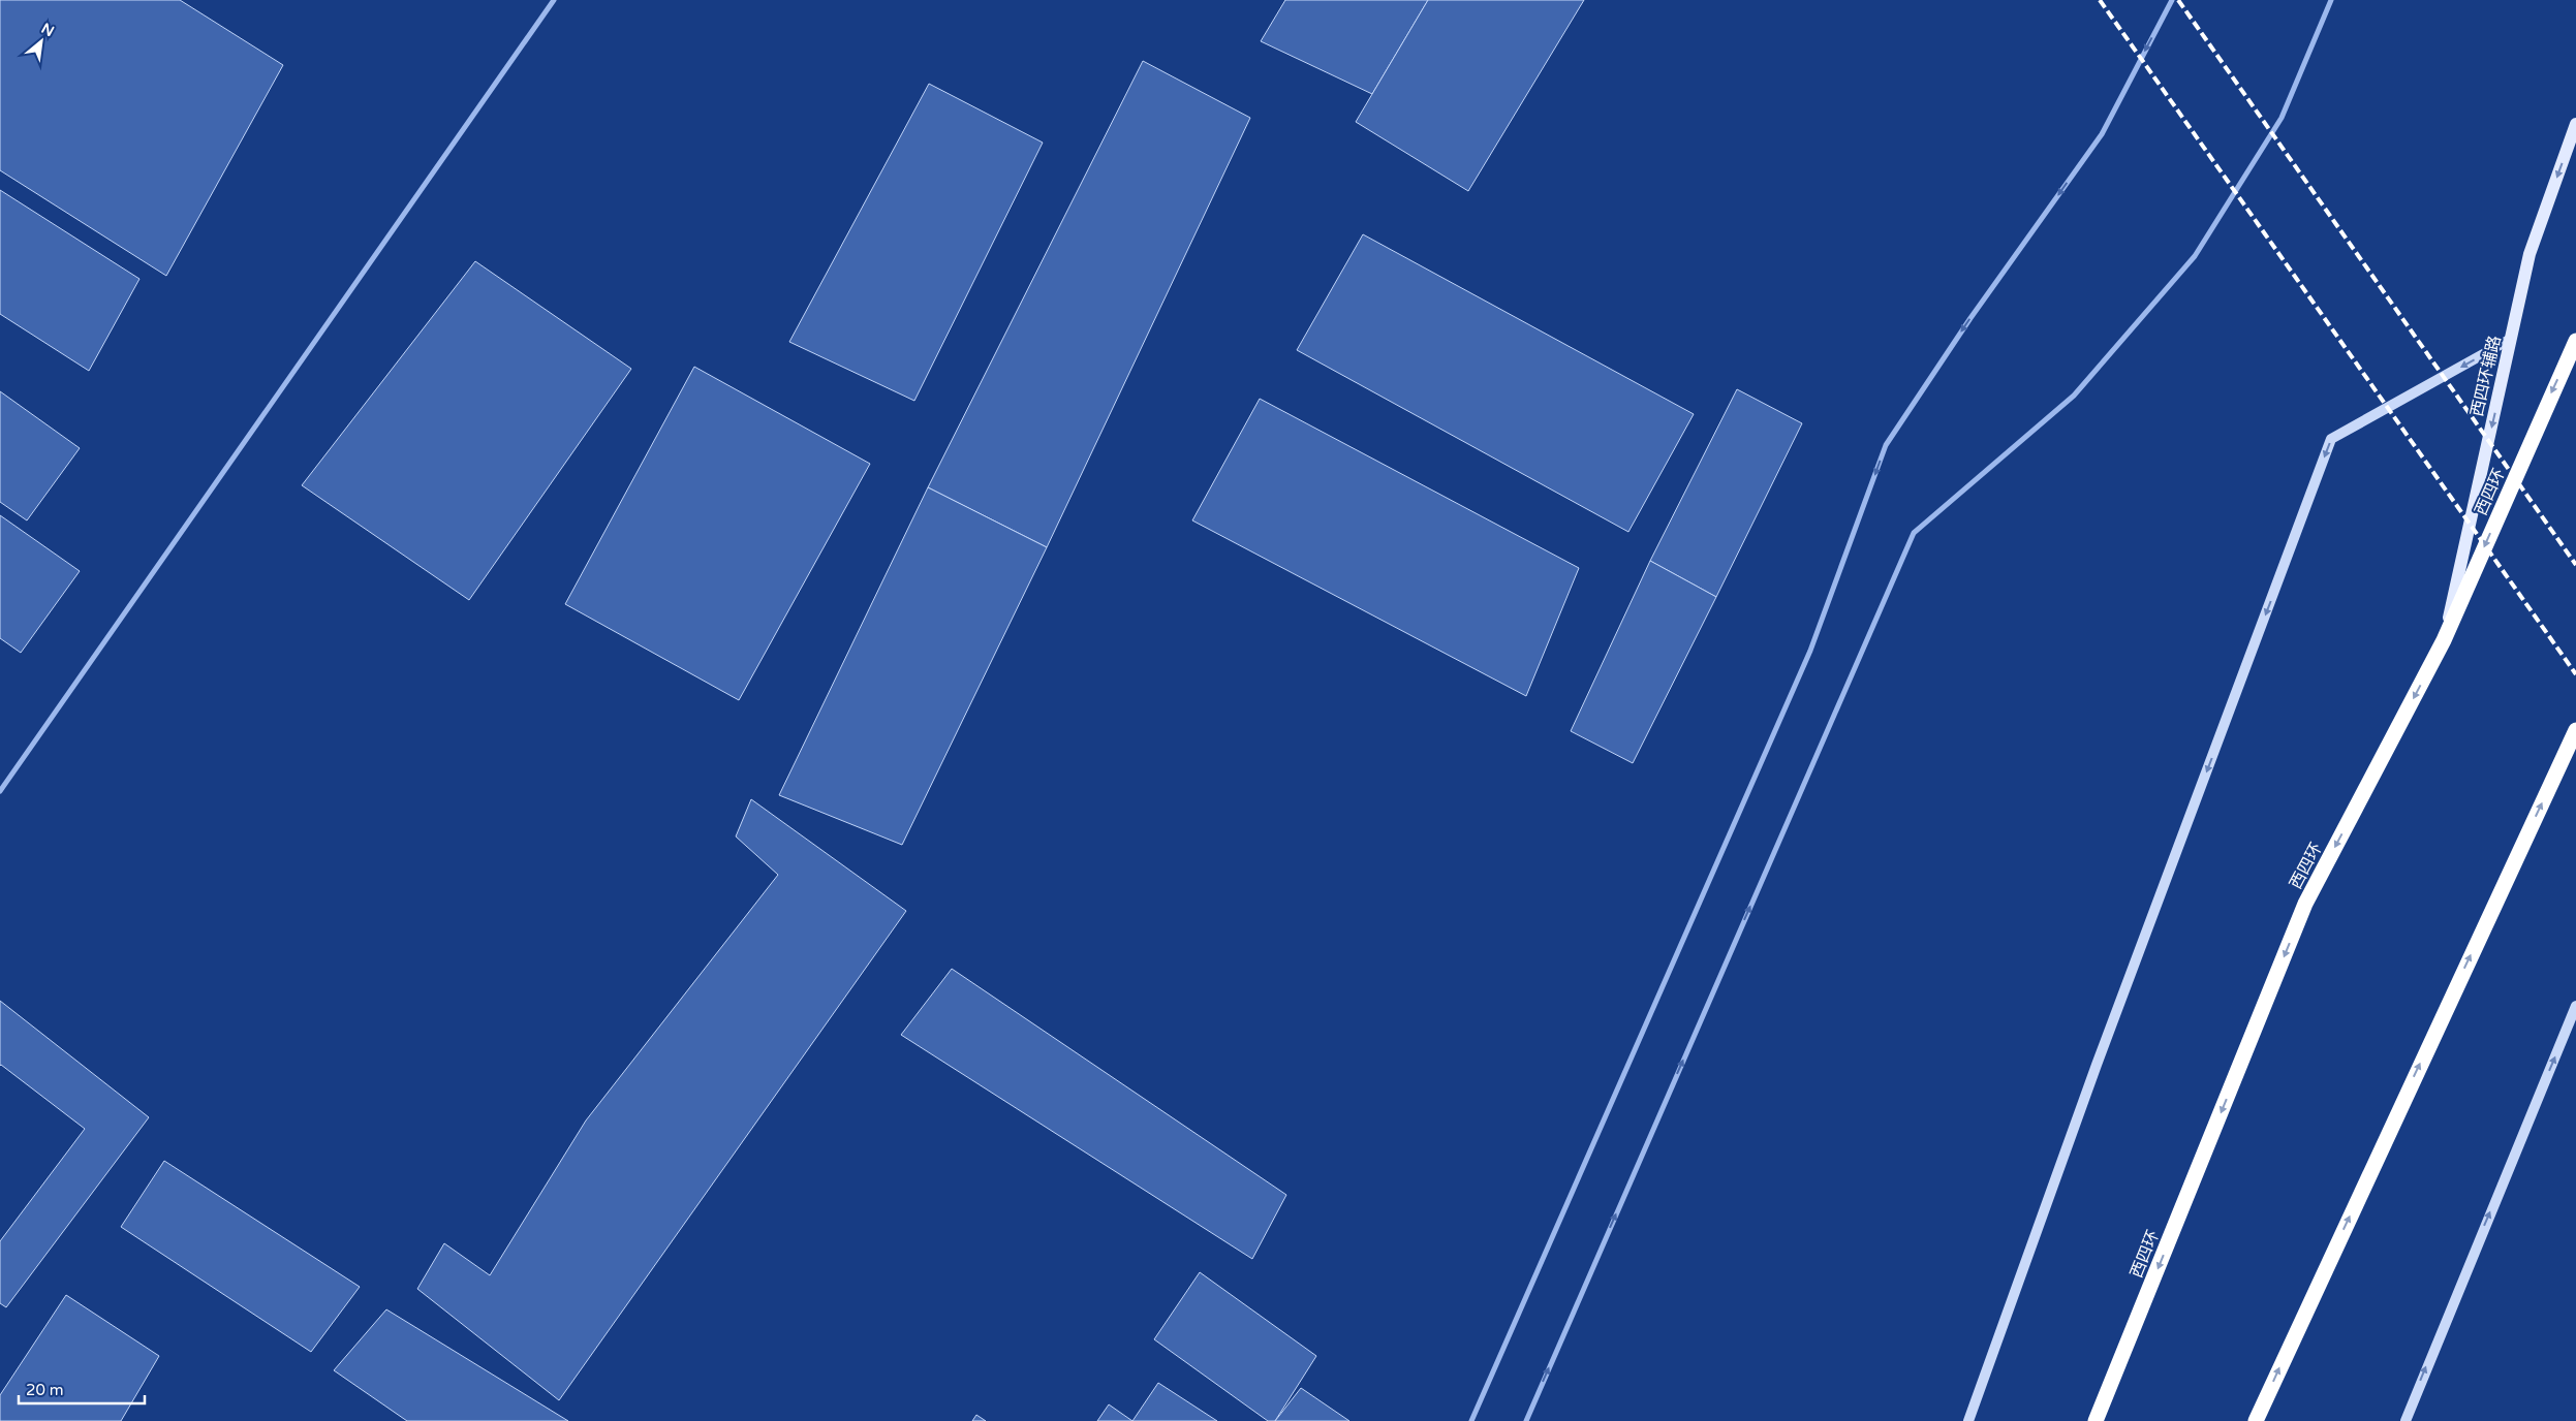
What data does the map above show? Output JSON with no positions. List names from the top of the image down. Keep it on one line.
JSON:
{"streets":{"highway":["西四环"],"main road":["西四环辅路"]},"crossings":[["西四环辅路","西四环"]],"one_way":["西四环辅路","西四环"],"scale_bar":"20 m","north":"top right"}
